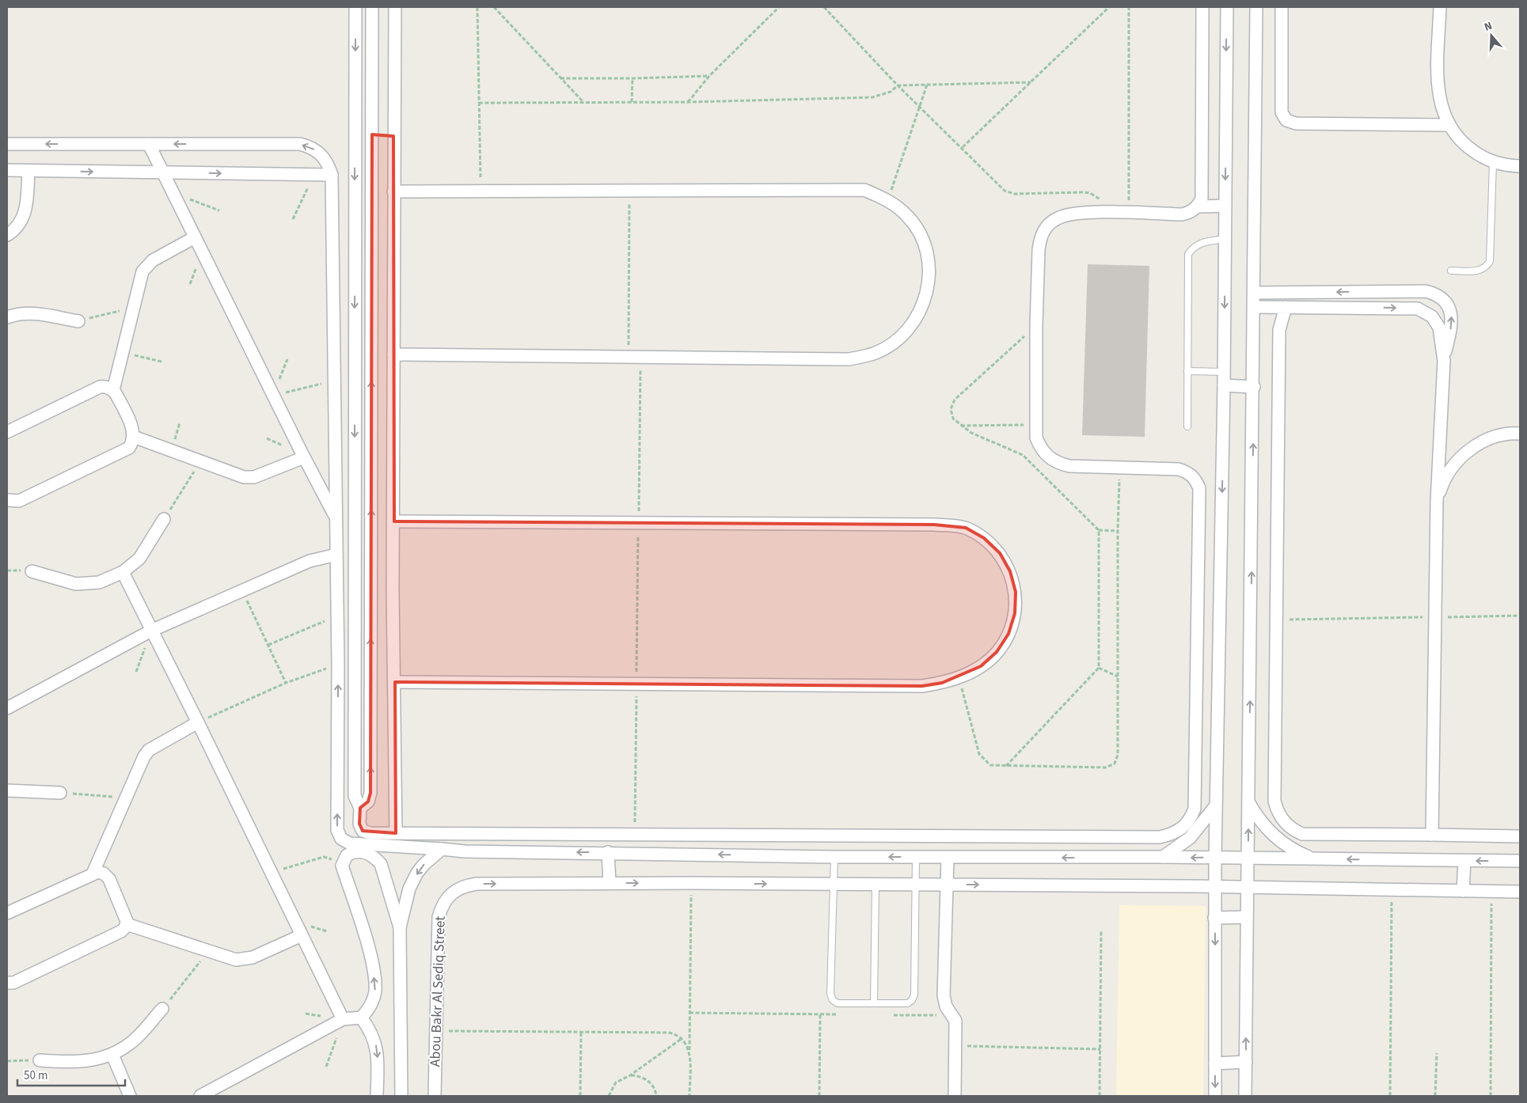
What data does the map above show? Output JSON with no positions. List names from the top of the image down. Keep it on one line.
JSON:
{"streets":{"street":["Abou Bakr Al Sediq Street"]},"scale_bar":"50 m","north":"top"}
